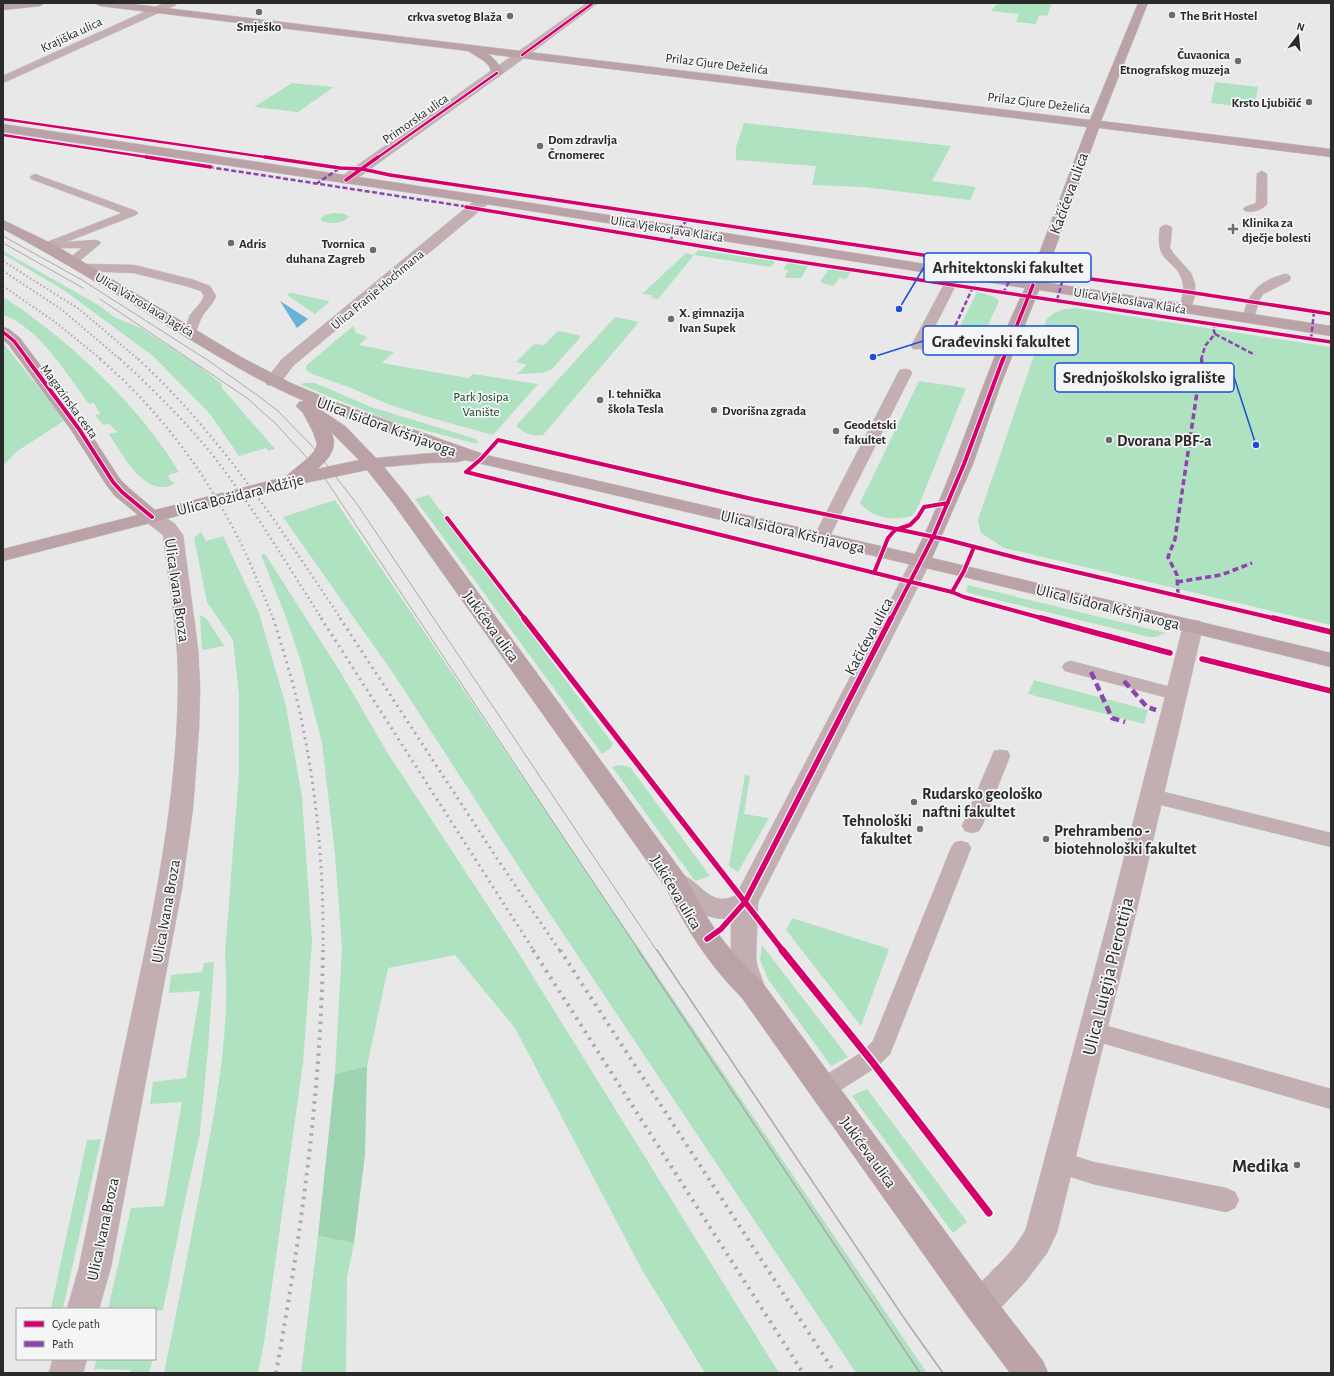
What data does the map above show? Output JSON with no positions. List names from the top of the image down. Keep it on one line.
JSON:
{"streets":{"street":["Krajiška ulica","Prilaz Gjure Deželića","Primorska ulica","Kačićeva ulica","Ulica Vjekoslava Klaića","Ulica Franje Hochmana","Ulica Vatroslava Jagića","Magazinska cesta","Ulica Isidora Kršnjavoga","Ulica Božidara Adžije","Ulica Ivana Broza","Jukićeva ulica","Ulica Luigija Pierottija"]},"crossings":[["Krajiška ulica","Prilaz Gjure Deželića"],["Prilaz Gjure Deželića","Primorska ulica"],["Prilaz Gjure Deželića","Kačićeva ulica"],["Primorska ulica","Ulica Vjekoslava Klaića"],["Kačićeva ulica","Ulica Vjekoslava Klaića"],["Kačićeva ulica","Ulica Isidora Kršnjavoga"],["Kačićeva ulica","Jukićeva ulica"],["Ulica Vjekoslava Klaića","Ulica Franje Hochmana"],["Ulica Franje Hochmana","Ulica Vatroslava Jagića"],["Ulica Franje Hochmana","Ulica Isidora Kršnjavoga"],["Ulica Vatroslava Jagića","Ulica Isidora Kršnjavoga"],["Magazinska cesta","Ulica Božidara Adžije"],["Magazinska cesta","Ulica Ivana Broza"],["Ulica Isidora Kršnjavoga","Ulica Božidara Adžije"],["Ulica Isidora Kršnjavoga","Ulica Luigija Pierottija"],["Ulica Božidara Adžije","Ulica Ivana Broza"],["Ulica Božidara Adžije","Jukićeva ulica"],["Jukićeva ulica","Ulica Luigija Pierottija"]],"parks":["Park Josipa Vanište"],"places":{"other":["Smješko","The Brit Hostel","crkva svetog Blaža","Čuvaonica Etnografskog muzeja","Krsto Ljubičić","Dom zdravlja Črnomerec","Adris","Tvornica duhana Zagreb","Arhitektonski fakultet","X. gimnazija Ivan Supek","Građevinski fakultet","I. tehnička škola Tesla","Dvorišna zgrada","Geodetski fakultet","Dvorana PBF-a","Srednjoškolsko igralište","Rudarsko geološko naftni fakultet","Tehnološki fakultet","Prehrambeno - biotehnološki fakultet","Medika"],"health":["Klinika za dječje bolesti"]},"legend":["Cycle path","Path"],"north":"top"}
